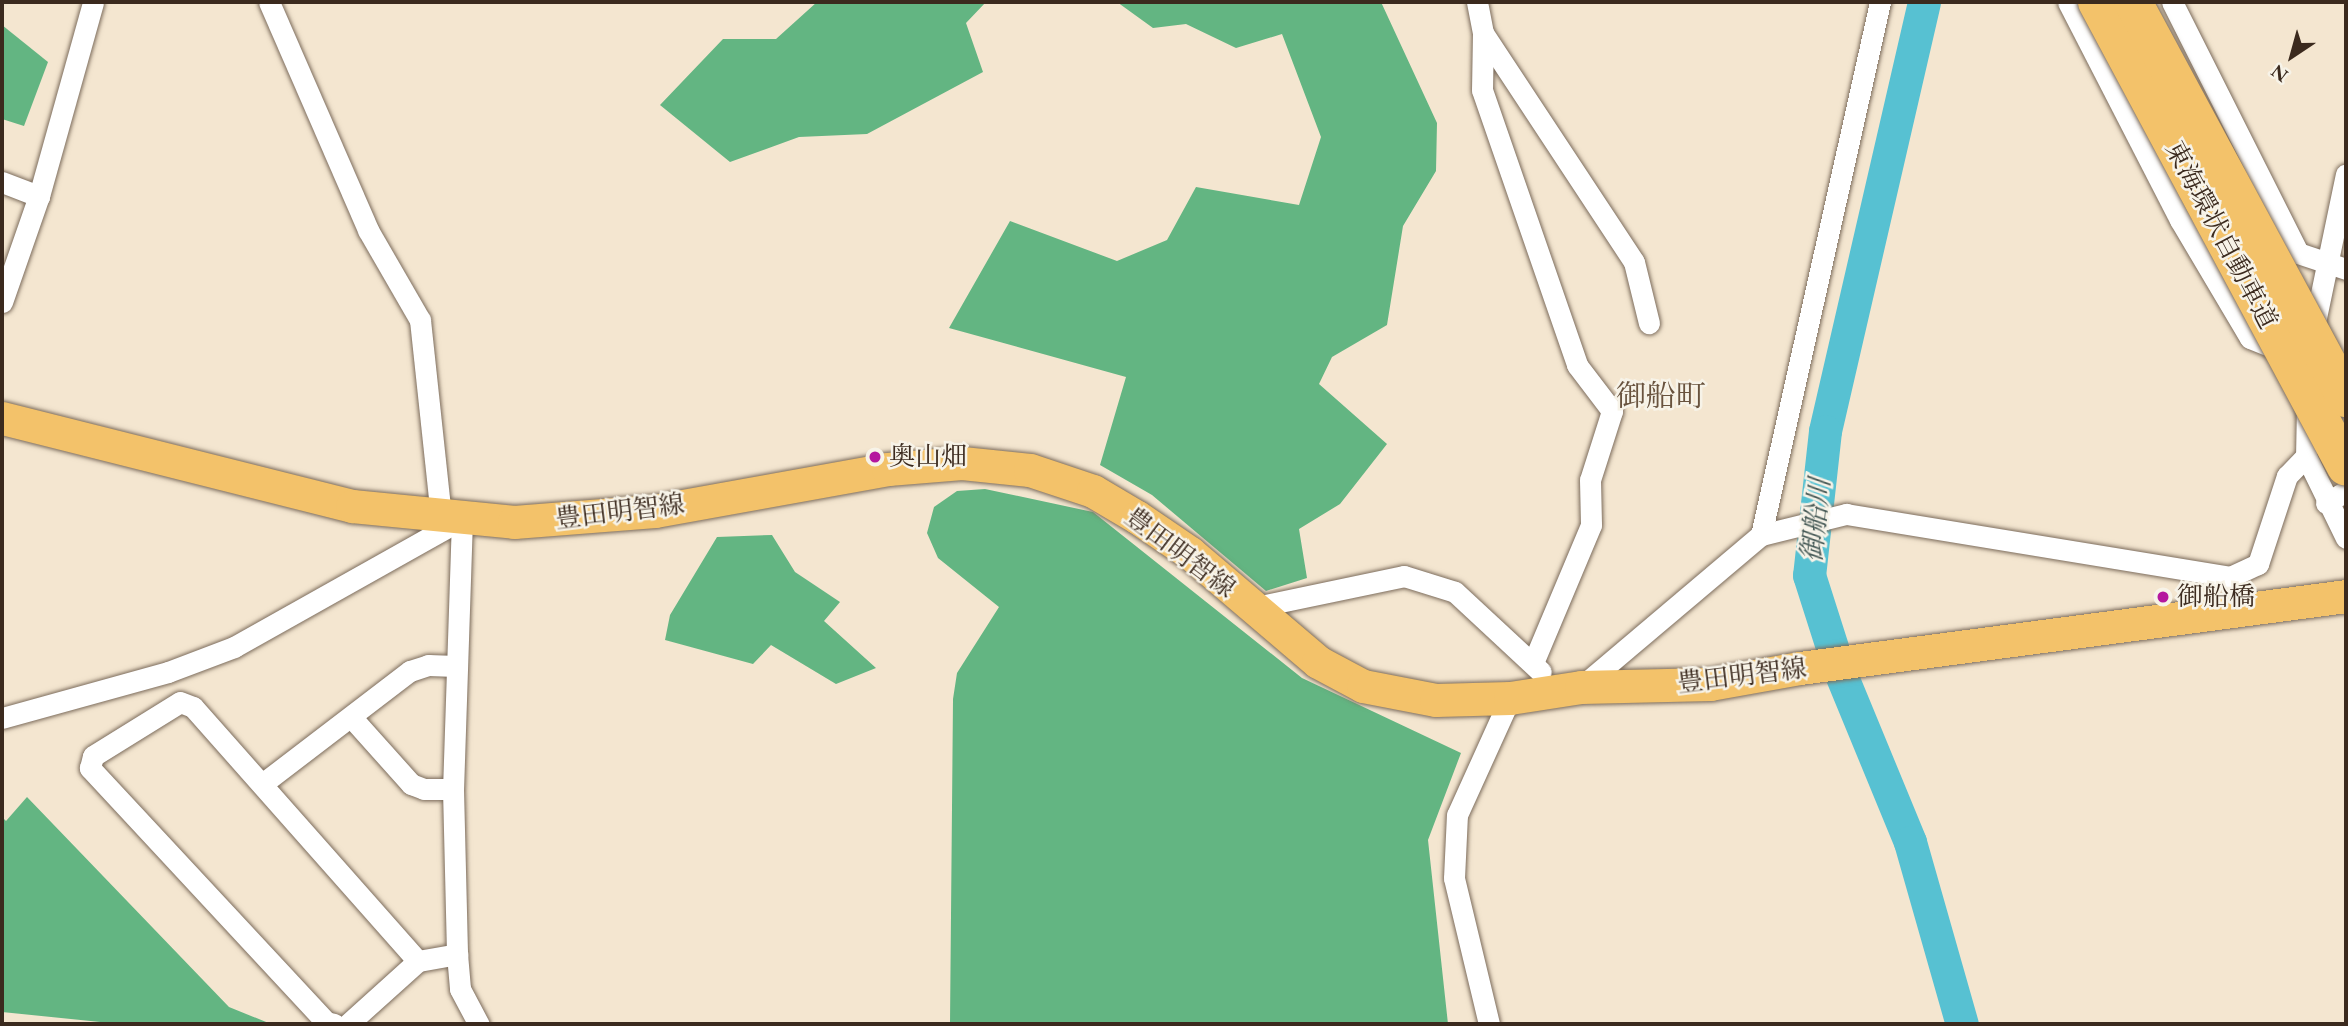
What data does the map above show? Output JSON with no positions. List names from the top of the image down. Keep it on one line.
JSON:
{"streets":{"highway":["東海環状自動車道"],"main road":["豊田明智線"]},"districts":["御船町"],"water":["御船川"],"places":["奥山畑","御船橋"],"north":"bottom left"}
